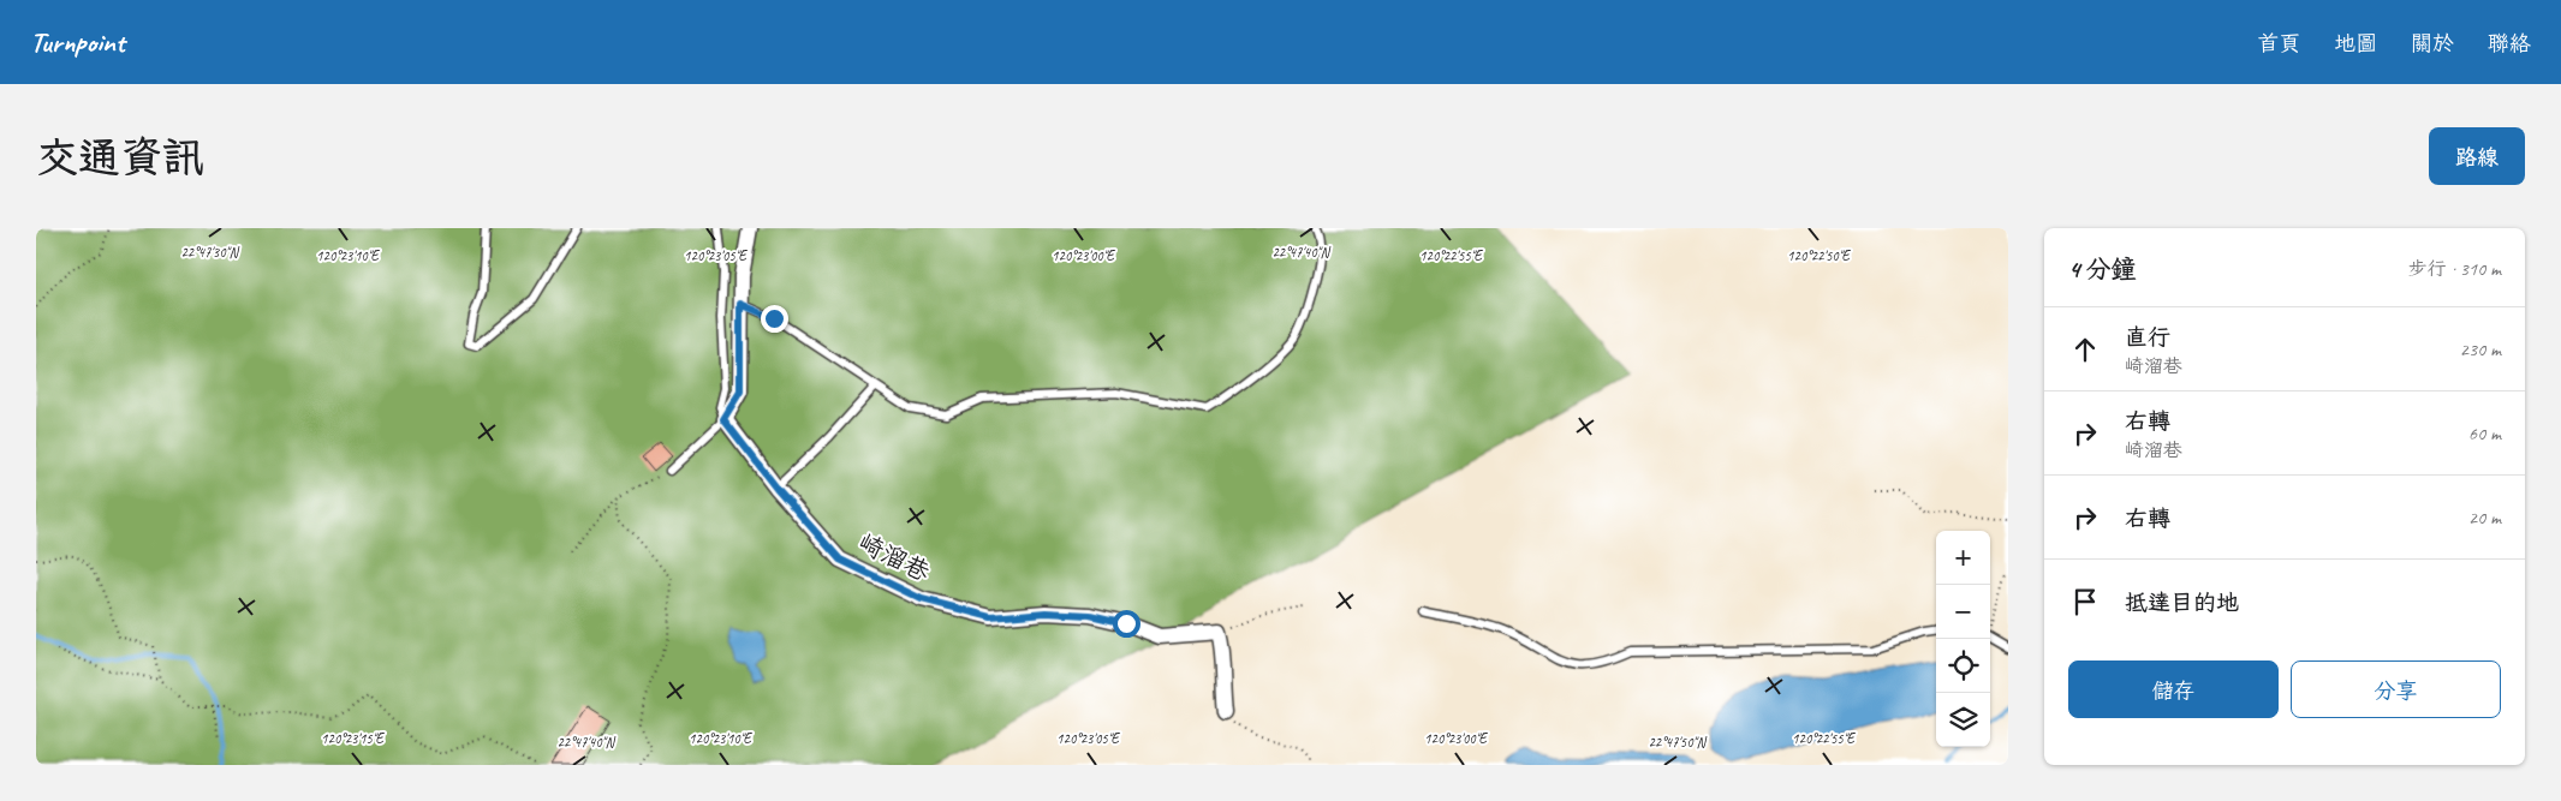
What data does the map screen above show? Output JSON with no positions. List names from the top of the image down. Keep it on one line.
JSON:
{"streets":{"street":["崎溜巷"]},"page":{"header":"Turnpoint","nav":["首頁","地圖","關於","聯絡"],"buttons":["路線",["儲存","分享"]],"title":"交通資訊","heading":["4 分鐘","步行 · 310 m"],"list":[["直行","崎溜巷","230 m"],["右轉","崎溜巷","60 m"],["右轉","20 m"],"抵達目的地"],"map_buttons":["+","−"]},"coordinates":["22°47'30\"N","22°47'40\"N","120°23'10\"E","120°23'05\"E","120°23'00\"E","120°22'55\"E","120°22'50\"E","120°23'15\"E","22°47'50\"N"]}
